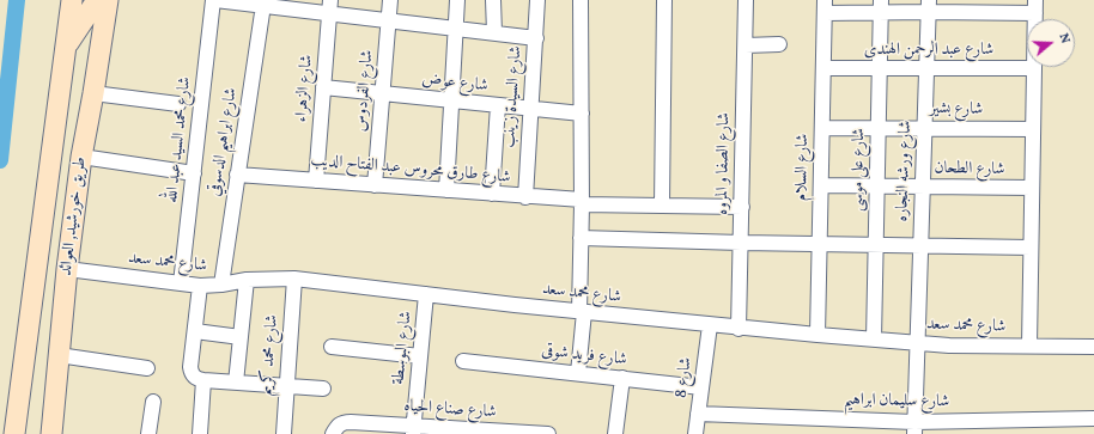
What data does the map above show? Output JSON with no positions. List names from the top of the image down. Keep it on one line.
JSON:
{"streets":{"main road":["طريق خورشيد, العوائد"],"street":["شارع عبد الرحمن الهندى","شارع عوض","شارع الزهراء","شارع الفردوس","شارع السيدة زينب","شارع بشير","شارع محمد السيد عبد الله","شارع ابراهيم الدسوقي","شارع الصفا و المروه","شارع السلام","شارع طارق محروس عبد الفتاح الديب","شارع على موسى","شارع الطحان","شارع ورشه النجاره","شارع محمد سعد","شارع البوسطة","شارع محمد كريم","شارع فريد شوقى","شارع 8","شارع سليمان ابراهيم","شارع صناع الحياه"]},"crossings":[["شارع عبد الرحمن الهندى","شارع السلام"],["شارع عبد الرحمن الهندى","شارع على موسى"],["شارع عبد الرحمن الهندى","شارع ورشه النجاره"],["شارع عوض","شارع الزهراء"],["شارع عوض","شارع الفردوس"],["شارع عوض","شارع السيدة زينب"],["شارع الزهراء","شارع طارق محروس عبد الفتاح الديب"],["شارع الفردوس","شارع طارق محروس عبد الفتاح الديب"],["شارع السيدة زينب","شارع طارق محروس عبد الفتاح الديب"],["شارع بشير","شارع السلام"],["شارع بشير","شارع على موسى"],["شارع بشير","شارع ورشه النجاره"],["شارع محمد السيد عبد الله","شارع محمد سعد"],["شارع ابراهيم الدسوقي","شارع طارق محروس عبد الفتاح الديب"],["شارع ابراهيم الدسوقي","شارع محمد سعد"],["شارع الصفا و المروه","شارع طارق محروس عبد الفتاح الديب"],["شارع الصفا و المروه","شارع محمد سعد"],["شارع السلام","شارع الطحان"],["شارع السلام","شارع محمد سعد"],["شارع على موسى","شارع الطحان"],["شارع على موسى","شارع محمد سعد"],["شارع الطحان","شارع ورشه النجاره"],["شارع ورشه النجاره","شارع محمد سعد"],["شارع ورشه النجاره","شارع سليمان ابراهيم"],["طريق خورشيد, العوائد","شارع محمد سعد"],["شارع محمد سعد","شارع البوسطة"],["شارع محمد سعد","شارع محمد كريم"],["شارع محمد سعد","شارع 8"],["شارع البوسطة","شارع صناع الحياه"],["شارع فريد شوقى","شارع 8"],["شارع 8","شارع سليمان ابراهيم"]],"north":"right"}
